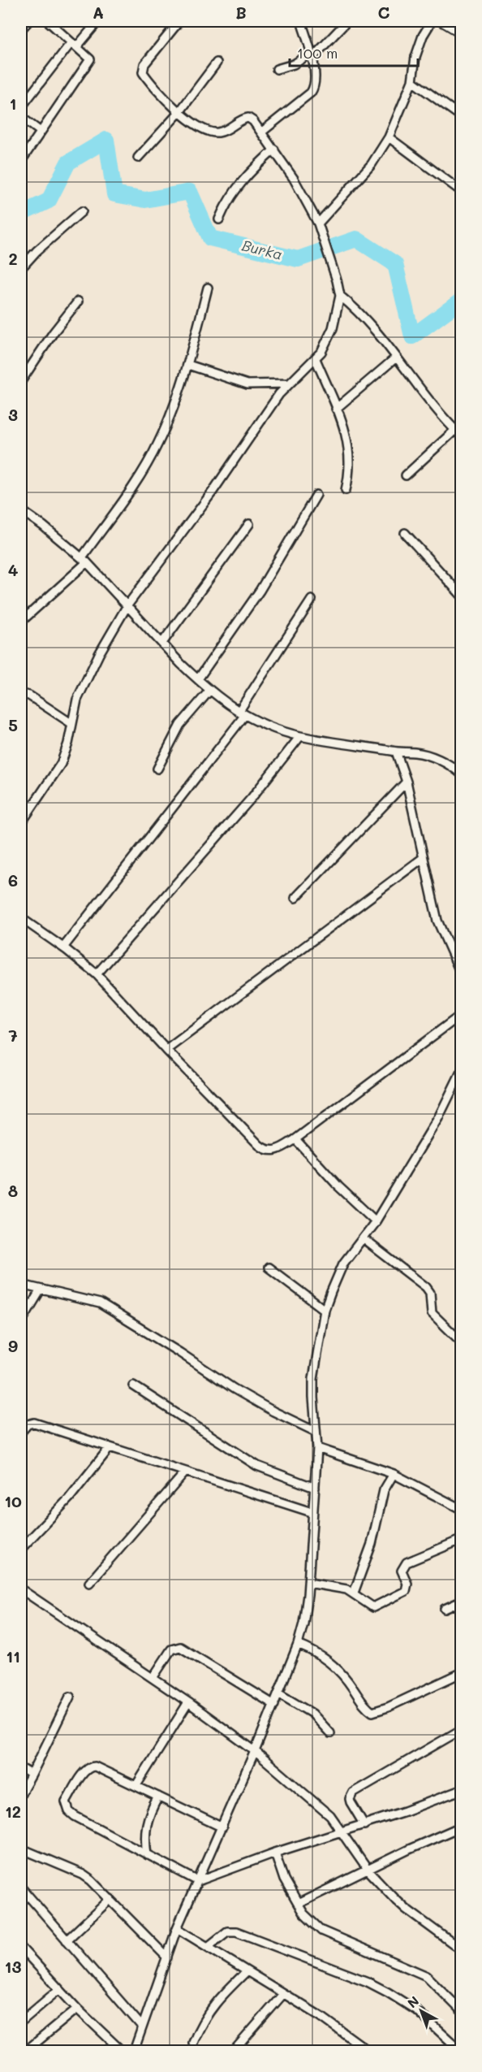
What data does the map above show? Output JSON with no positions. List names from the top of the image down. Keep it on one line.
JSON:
{"water":["Burka"],"scale_bar":"100 m","north":"top left","grid":{"columns":["A","B","C"],"rows":["1","2","3","4","5","6","7","8","9","10","11","12","13"]}}
